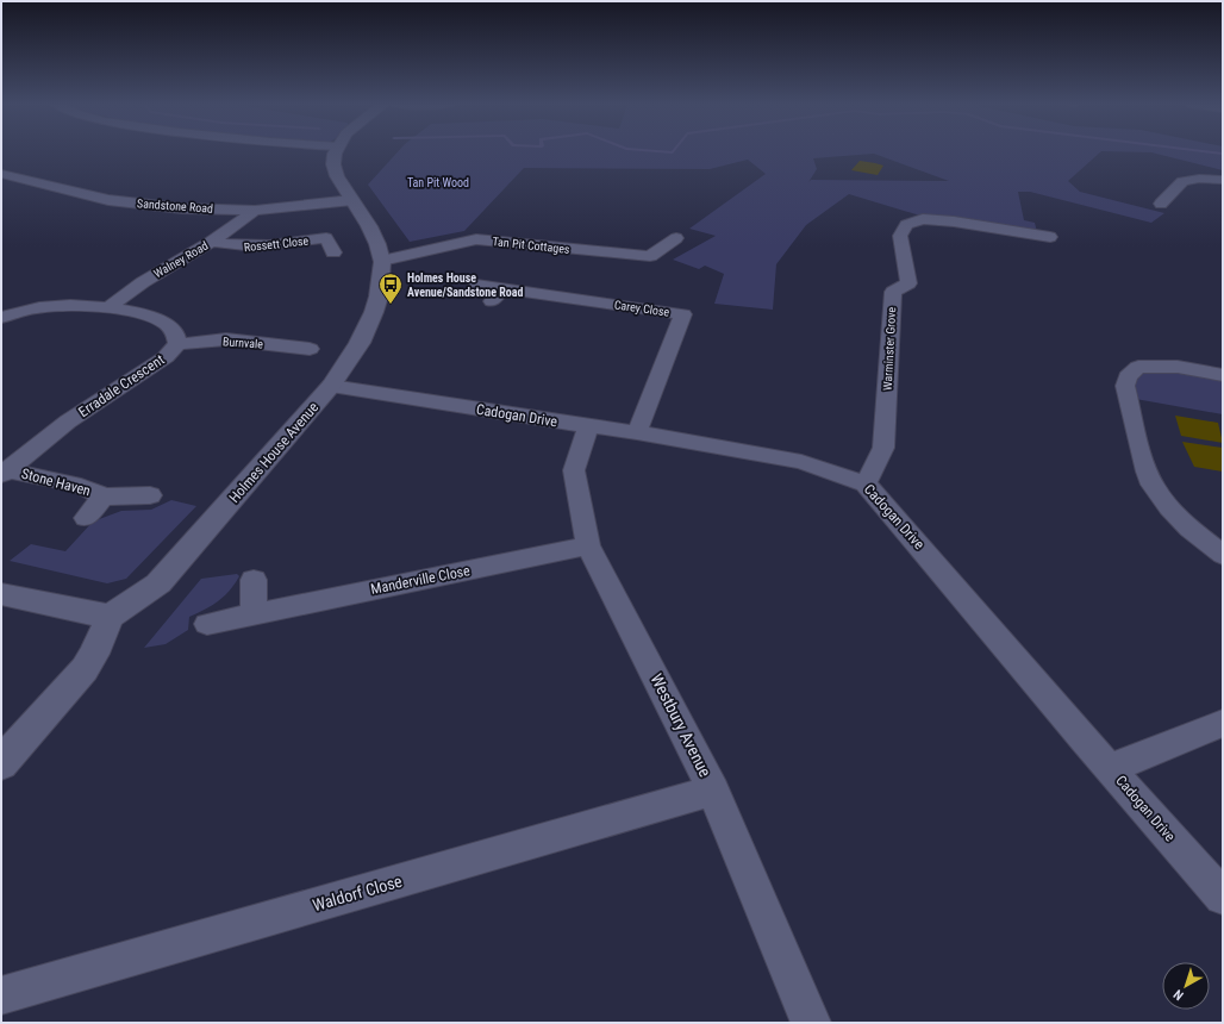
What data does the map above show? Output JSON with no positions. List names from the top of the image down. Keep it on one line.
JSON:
{"streets":{"street":["Sandstone Road","Rossett Close","Tan Pit Cottages","Walney Road","Carey Close","Burnvale","Warminster Grove","Erradale Crescent","Cadogan Drive","Holmes House Avenue","Stone Haven","Manderville Close","Westbury Avenue","Waldorf Close"]},"crossings":[["Sandstone Road","Walney Road"],["Sandstone Road","Holmes House Avenue"],["Rossett Close","Walney Road"],["Tan Pit Cottages","Holmes House Avenue"],["Walney Road","Erradale Crescent"],["Carey Close","Cadogan Drive"],["Burnvale","Erradale Crescent"],["Warminster Grove","Cadogan Drive"],["Erradale Crescent","Stone Haven"],["Cadogan Drive","Holmes House Avenue"],["Cadogan Drive","Westbury Avenue"],["Manderville Close","Westbury Avenue"],["Westbury Avenue","Waldorf Close"]],"parks":["Tan Pit Wood"],"places":{"bus stop":["Holmes House Avenue/Sandstone Road"]},"north":"bottom left"}
